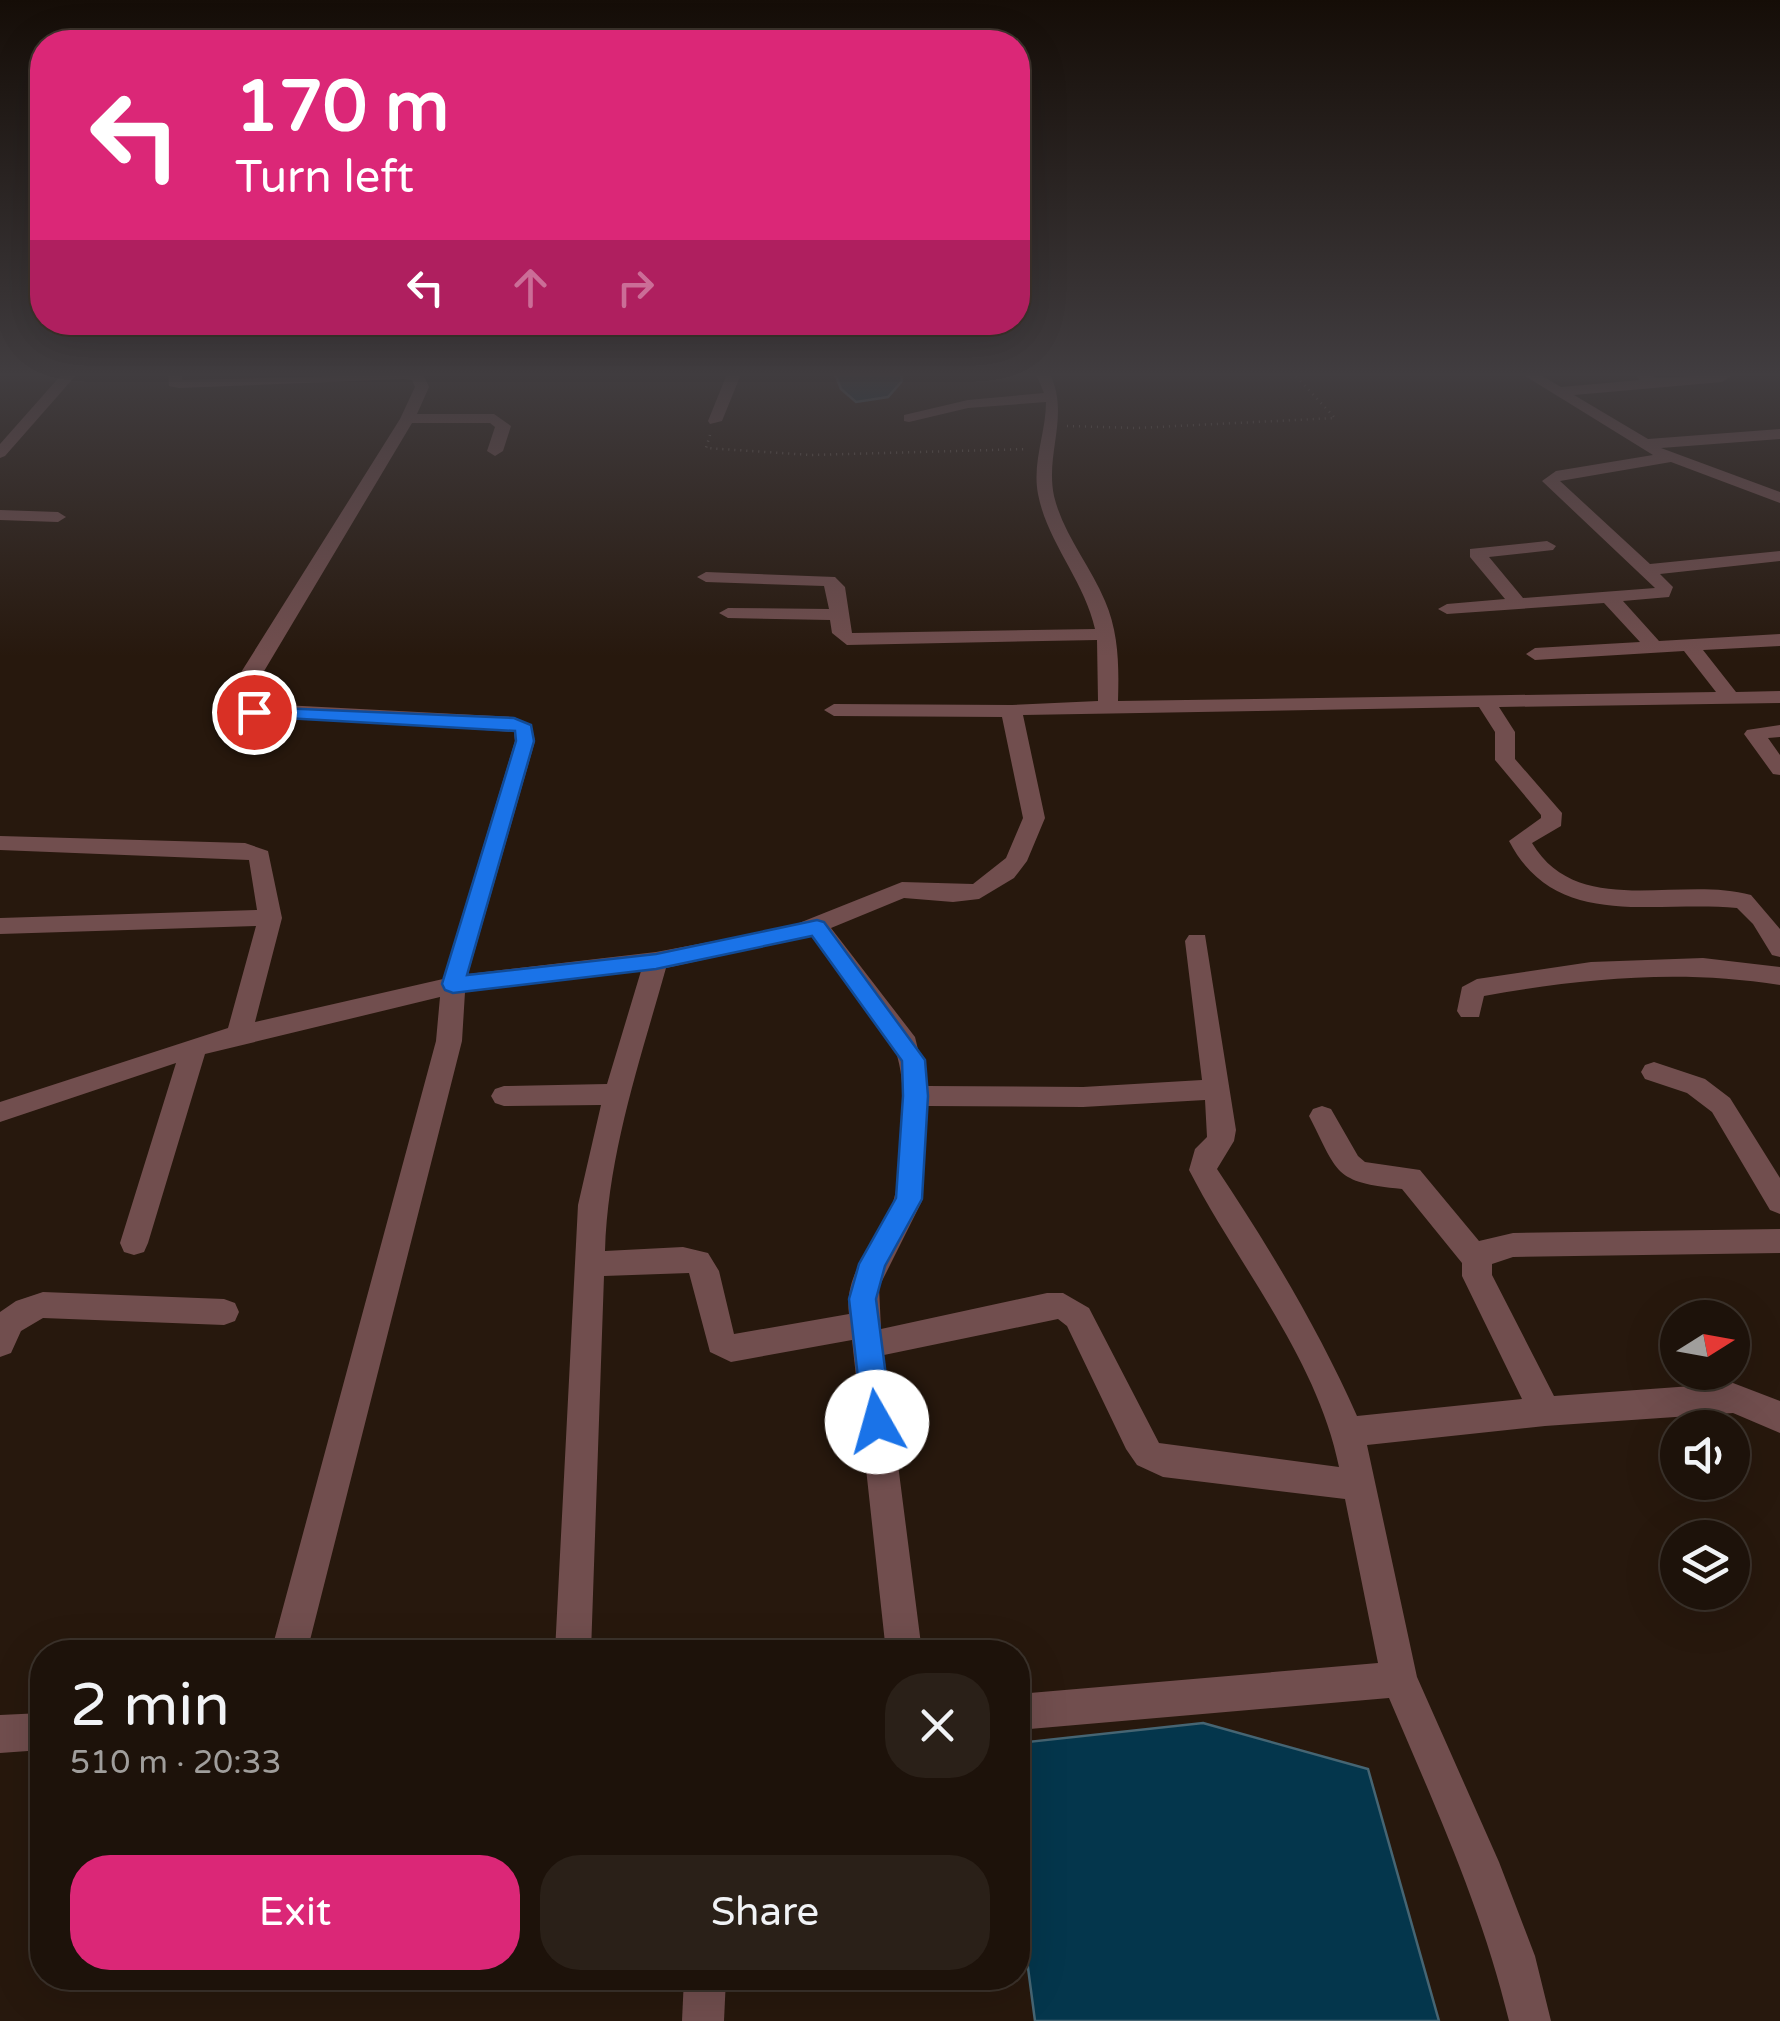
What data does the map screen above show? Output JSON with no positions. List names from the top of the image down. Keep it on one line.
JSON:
{"north":"right","page":{"turn":["170 m","Turn left"],"heading":["2 min","510 m · 20:33"],"buttons":["Exit","Share"]}}
